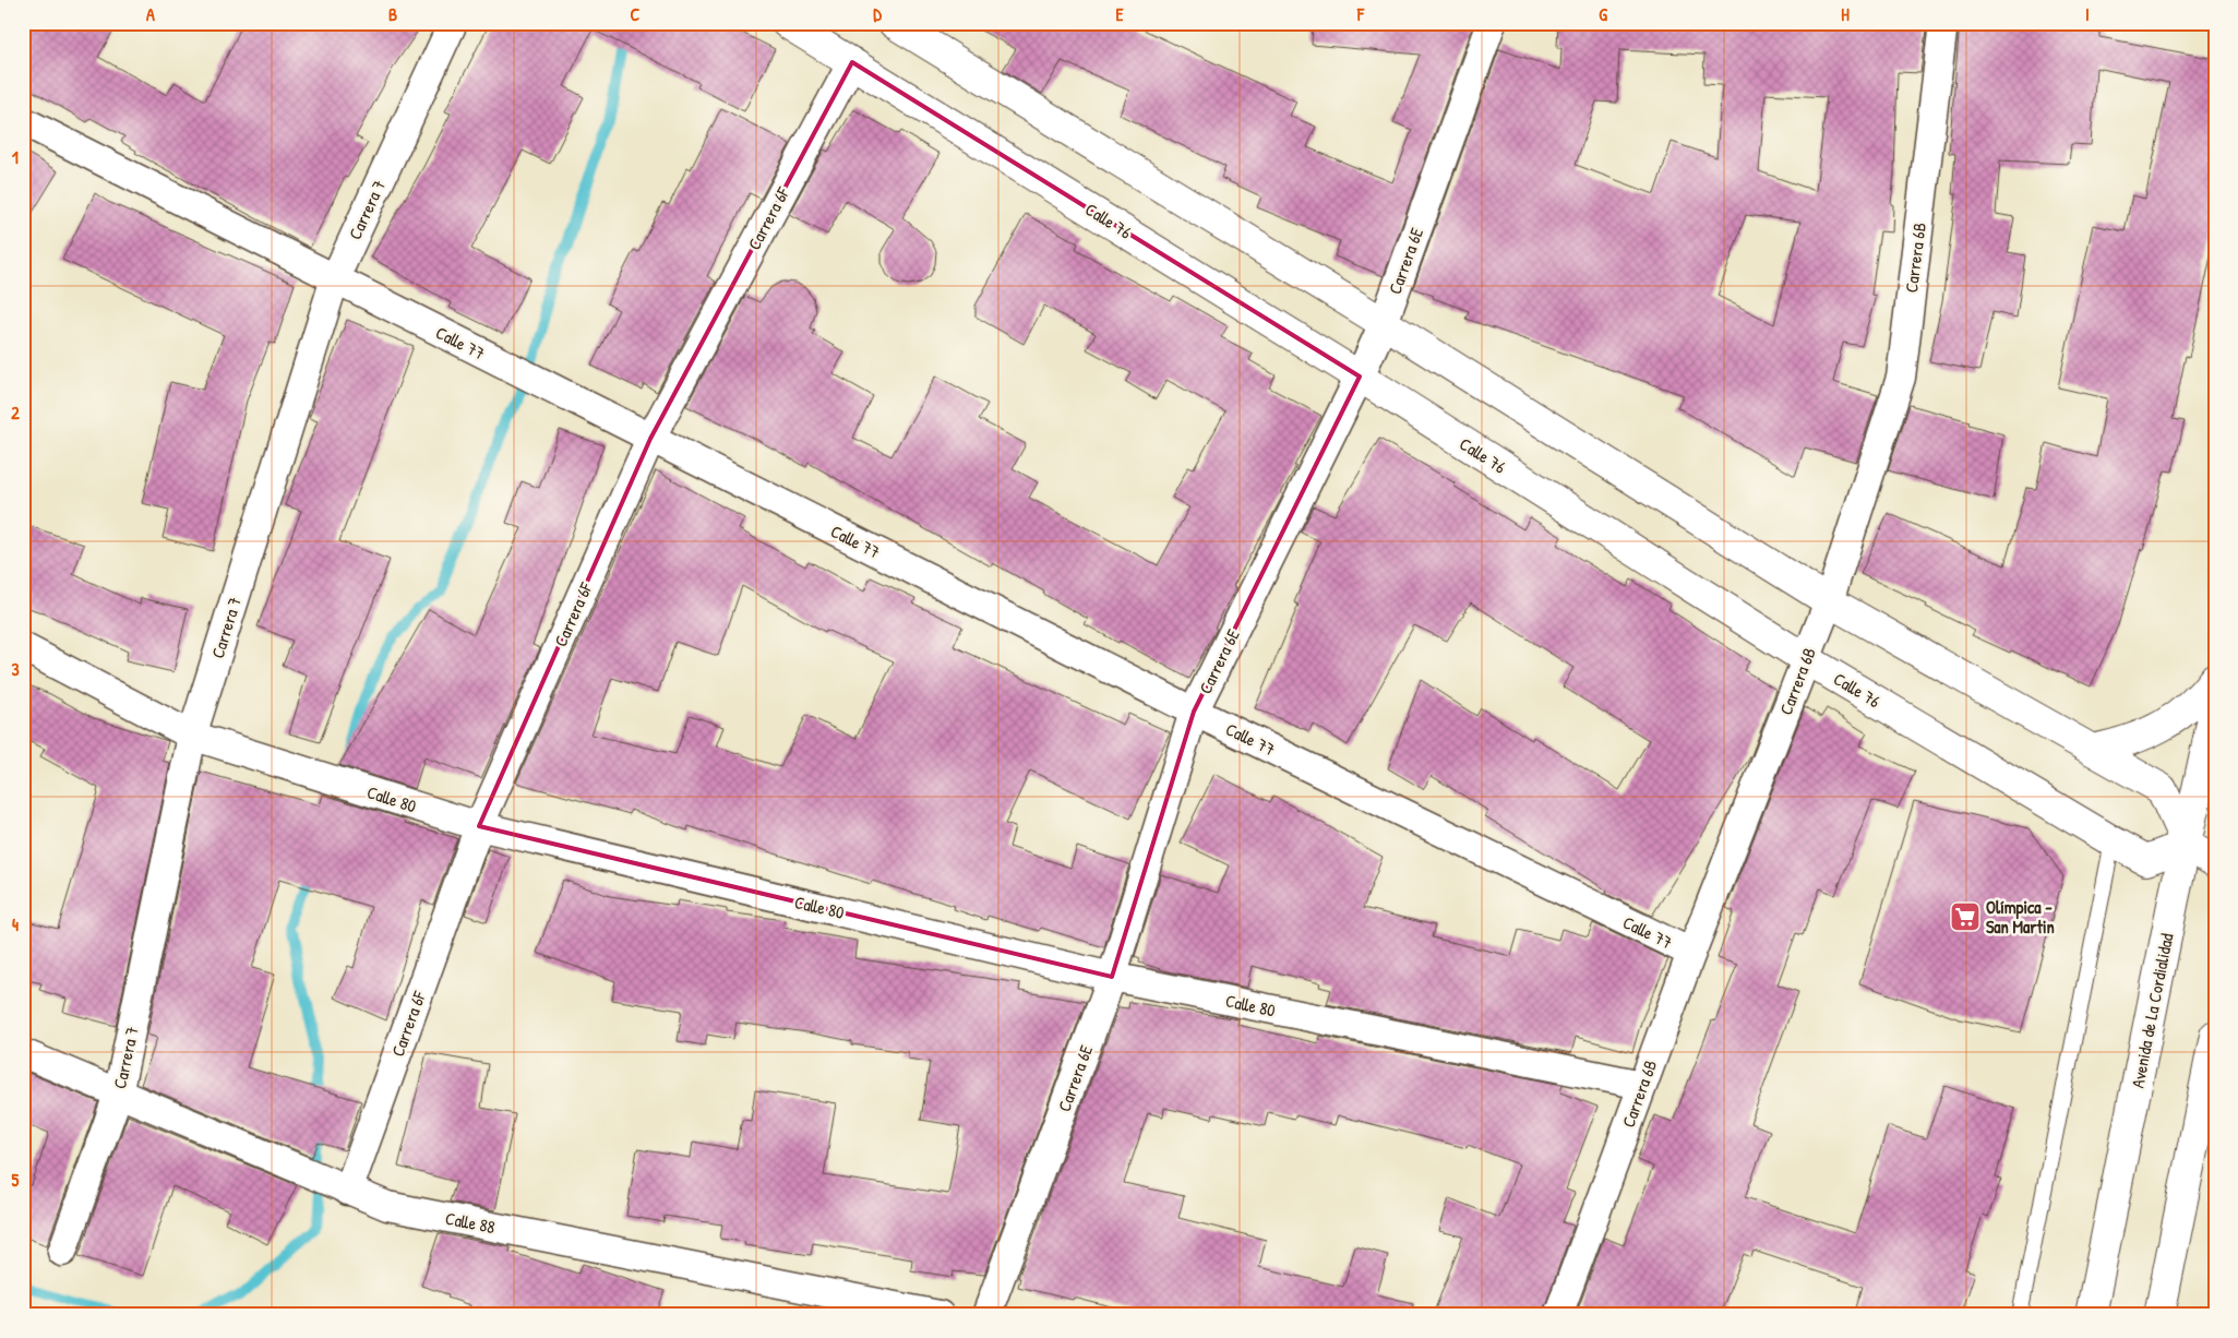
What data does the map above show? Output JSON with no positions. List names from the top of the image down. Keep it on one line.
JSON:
{"streets":{"street":["Carrera 7","Carrera 6F","Calle 76","Carrera 6B","Carrera 6E","Calle 77","Calle 80","Avenida de La Cordialidad","Calle 88"]},"crossings":[["Carrera 7","Calle 77"],["Carrera 7","Calle 80"],["Carrera 7","Calle 88"],["Carrera 6F","Calle 76"],["Carrera 6F","Calle 77"],["Carrera 6F","Calle 80"],["Carrera 6F","Calle 88"],["Calle 76","Carrera 6B"],["Calle 76","Carrera 6E"],["Calle 76","Avenida de La Cordialidad"],["Carrera 6B","Calle 77"],["Carrera 6B","Calle 80"],["Carrera 6E","Calle 77"],["Carrera 6E","Calle 80"]],"places":{"supermarket":["Olímpica - San Martin"]},"grid":{"columns":["A","B","C","D","E","F","G","H","I"],"rows":["1","2","3","4","5"]}}
